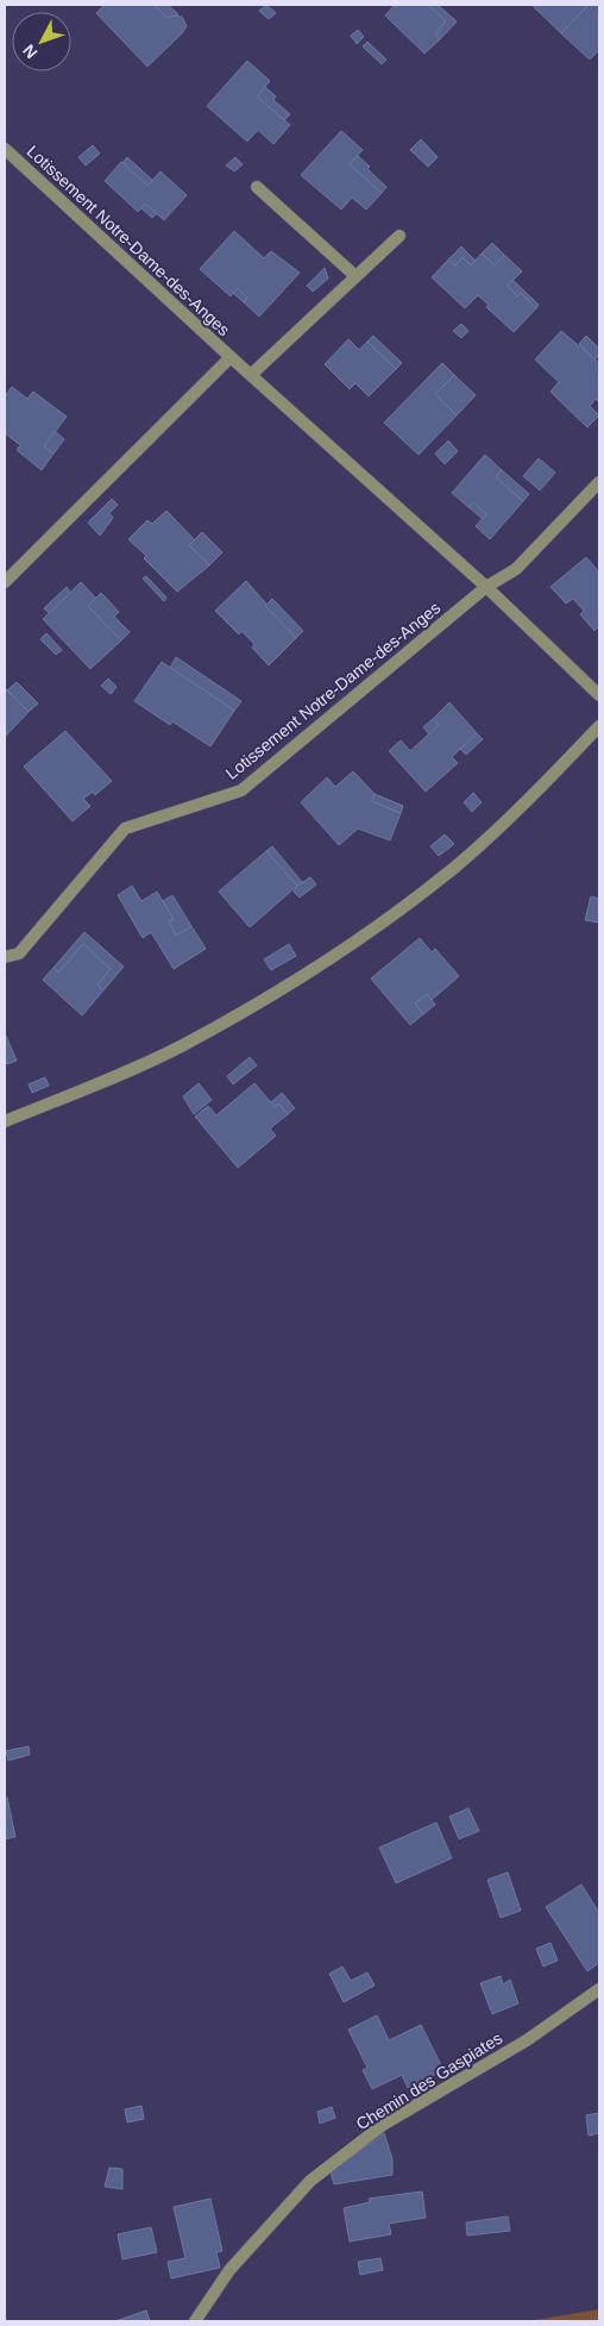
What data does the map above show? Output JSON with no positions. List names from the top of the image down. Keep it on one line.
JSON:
{"streets":{"street":["Lotissement Notre-Dame-des-Anges","Chemin des Gaspiates"]},"north":"bottom left"}
